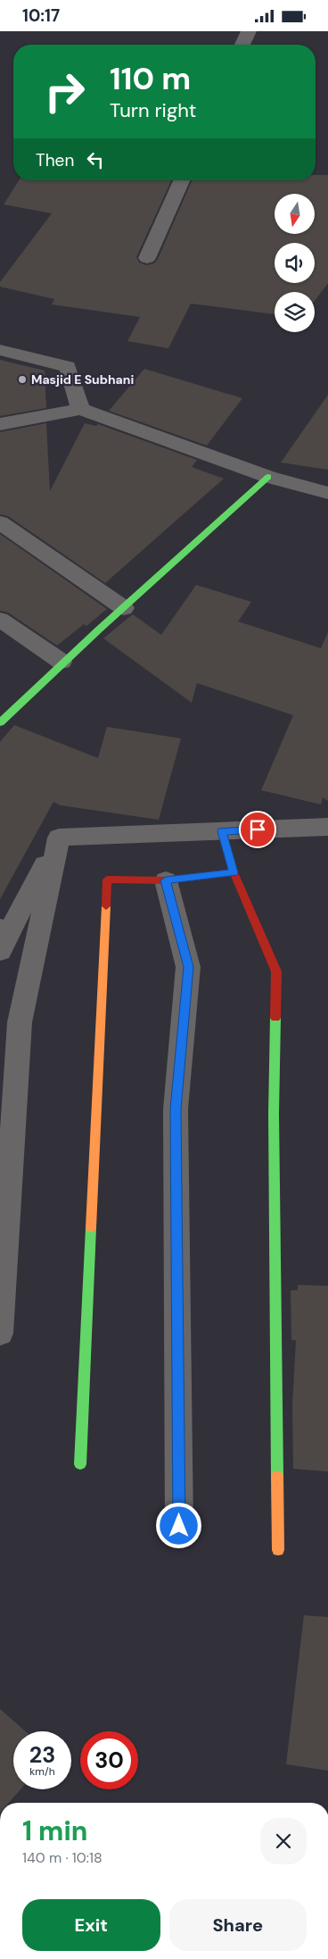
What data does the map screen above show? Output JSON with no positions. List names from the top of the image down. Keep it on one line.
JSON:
{"places":["Masjid E Subhani"],"north":"bottom","page":{"status":"10:17","turn":["110 m","Turn right"],"then":"Then","speed":"23 km/h","limit":"30","heading":["1 min","140 m · 10:18"],"buttons":["Exit","Share"]}}
